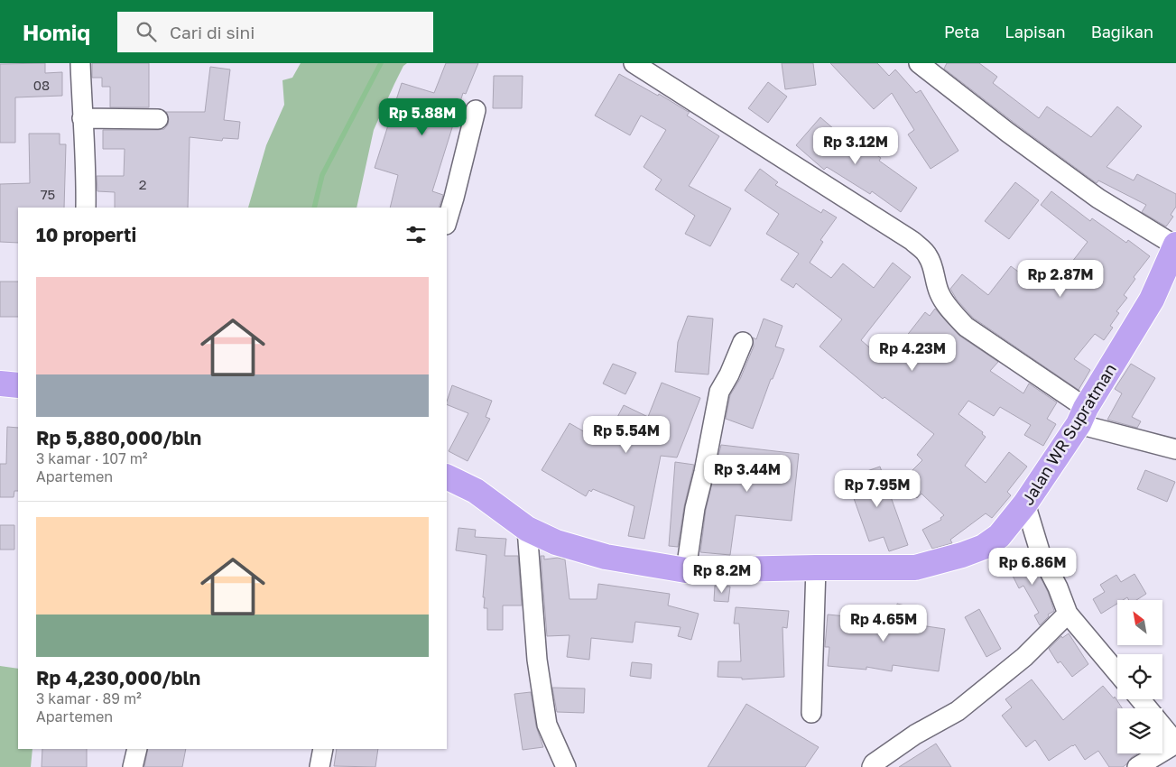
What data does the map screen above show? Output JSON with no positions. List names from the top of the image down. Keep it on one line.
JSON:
{"streets":{"highway":["Jalan WR Supratman"]},"house_numbers":["08","2","75"],"north":"top left","page":{"header":"Homiq","search":"Cari di sini","nav":["Peta","Lapisan","Bagikan"],"price":["Rp 5.88M","Rp 3.12M","Rp 2.87M","Rp 4.23M","Rp 5.54M","Rp 3.44M","Rp 7.95M","Rp 6.86M","Rp 8.2M","Rp 4.65M"],"heading":"10 properti","list":[{"name":"Rp 5,880,000/bln","note":"3 kamar · 107 m² · Apartemen"},{"name":"Rp 4,230,000/bln","note":"3 kamar · 89 m² · Apartemen"}]}}
